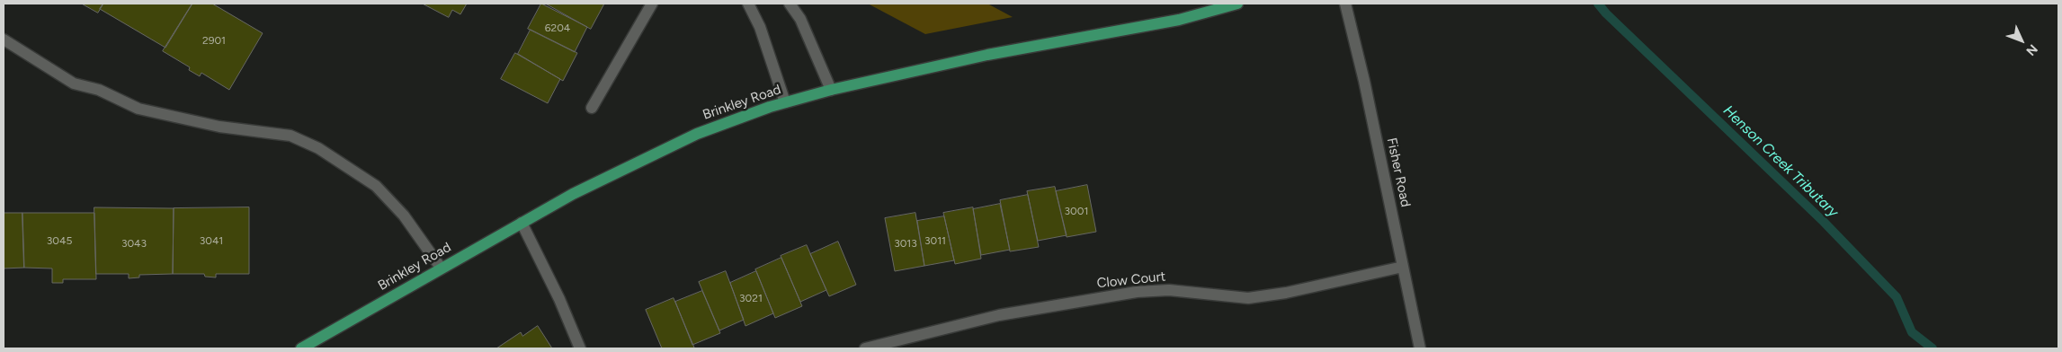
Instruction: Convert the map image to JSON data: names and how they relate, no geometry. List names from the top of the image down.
{
  "streets": {
    "main road": ["Brinkley Road"],
    "street": ["Fisher Road", "Clow Court"]
  },
  "crossings": [
    ["Fisher Road", "Clow Court"]
  ],
  "water": ["Henson Creek Tributary"],
  "house_numbers": [
    "6204",
    "2901",
    "3001",
    "3045",
    "3041",
    "3011",
    "3043",
    "3013",
    "3021"
  ],
  "north": "bottom right"
}
